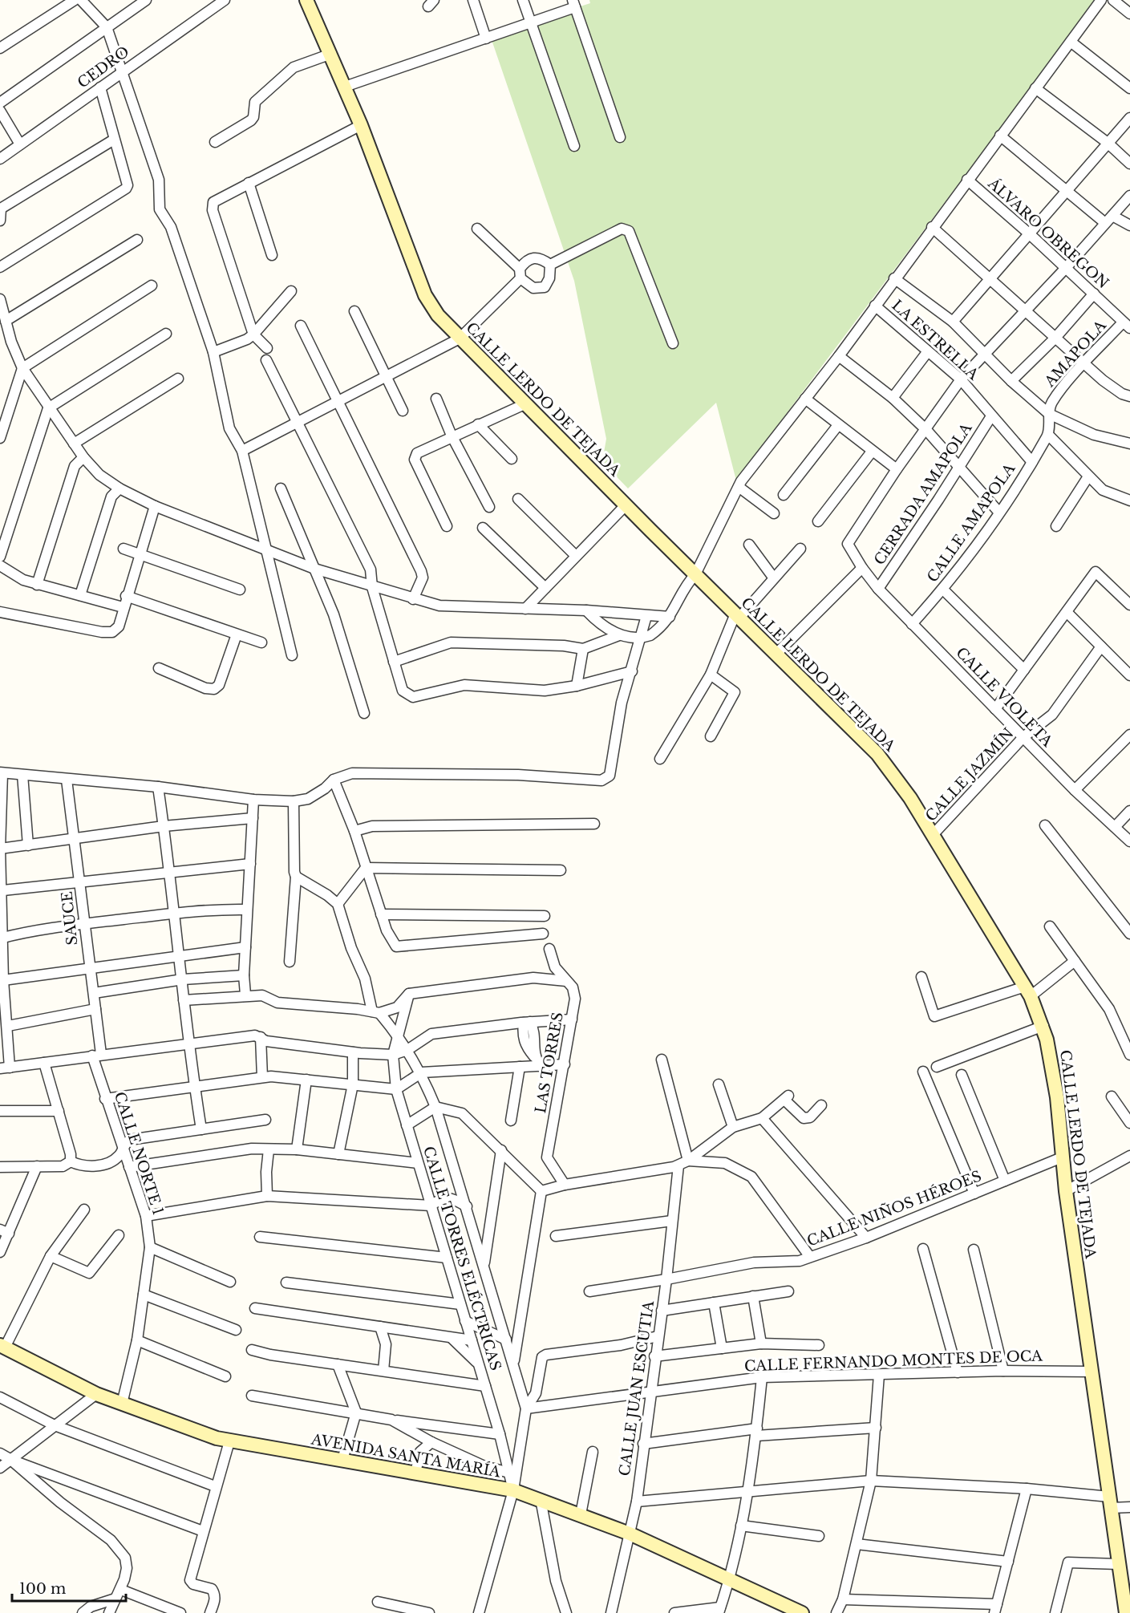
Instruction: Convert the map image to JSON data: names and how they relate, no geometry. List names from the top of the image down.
{
  "streets": {
    "main road": ["CALLE LERDO DE TEJADA", "AVENIDA SANTA MARÍA"],
    "street": [
      "CEDRO",
      "ÁLVARO OBREGON",
      "LA ESTRELLA",
      "AMAPOLA",
      "CERRADA AMAPOLA",
      "CALLE AMAPOLA",
      "CALLE VIOLETA",
      "CALLE JAZMÍN",
      "SAUCE",
      "LAS TORRES",
      "CALLE NORTE 1",
      "CALLE NIÑOS HÉROES",
      "CALLE TORRES ELÉCTRICAS",
      "CALLE FERNANDO MONTES DE OCA",
      "CALLE JUAN ESCUTIA"
    ]
  },
  "crossings": [
    ["ÁLVARO OBREGON", "AMAPOLA"],
    ["LA ESTRELLA", "CERRADA AMAPOLA"],
    ["LA ESTRELLA", "CALLE AMAPOLA"],
    ["AMAPOLA", "CALLE AMAPOLA"],
    ["CALLE LERDO DE TEJADA", "CALLE JAZMÍN"],
    ["CALLE LERDO DE TEJADA", "CALLE NIÑOS HÉROES"],
    ["CALLE LERDO DE TEJADA", "CALLE FERNANDO MONTES DE OCA"],
    ["CERRADA AMAPOLA", "CALLE VIOLETA"],
    ["CALLE AMAPOLA", "CALLE VIOLETA"],
    ["CALLE VIOLETA", "CALLE JAZMÍN"],
    ["SAUCE", "CALLE NORTE 1"],
    ["CALLE NORTE 1", "AVENIDA SANTA MARÍA"],
    ["CALLE NIÑOS HÉROES", "CALLE JUAN ESCUTIA"],
    ["CALLE TORRES ELÉCTRICAS", "CALLE FERNANDO MONTES DE OCA"],
    ["CALLE TORRES ELÉCTRICAS", "AVENIDA SANTA MARÍA"],
    ["CALLE FERNANDO MONTES DE OCA", "CALLE JUAN ESCUTIA"],
    ["CALLE JUAN ESCUTIA", "AVENIDA SANTA MARÍA"]
  ],
  "scale_bar": "100 m"
}
